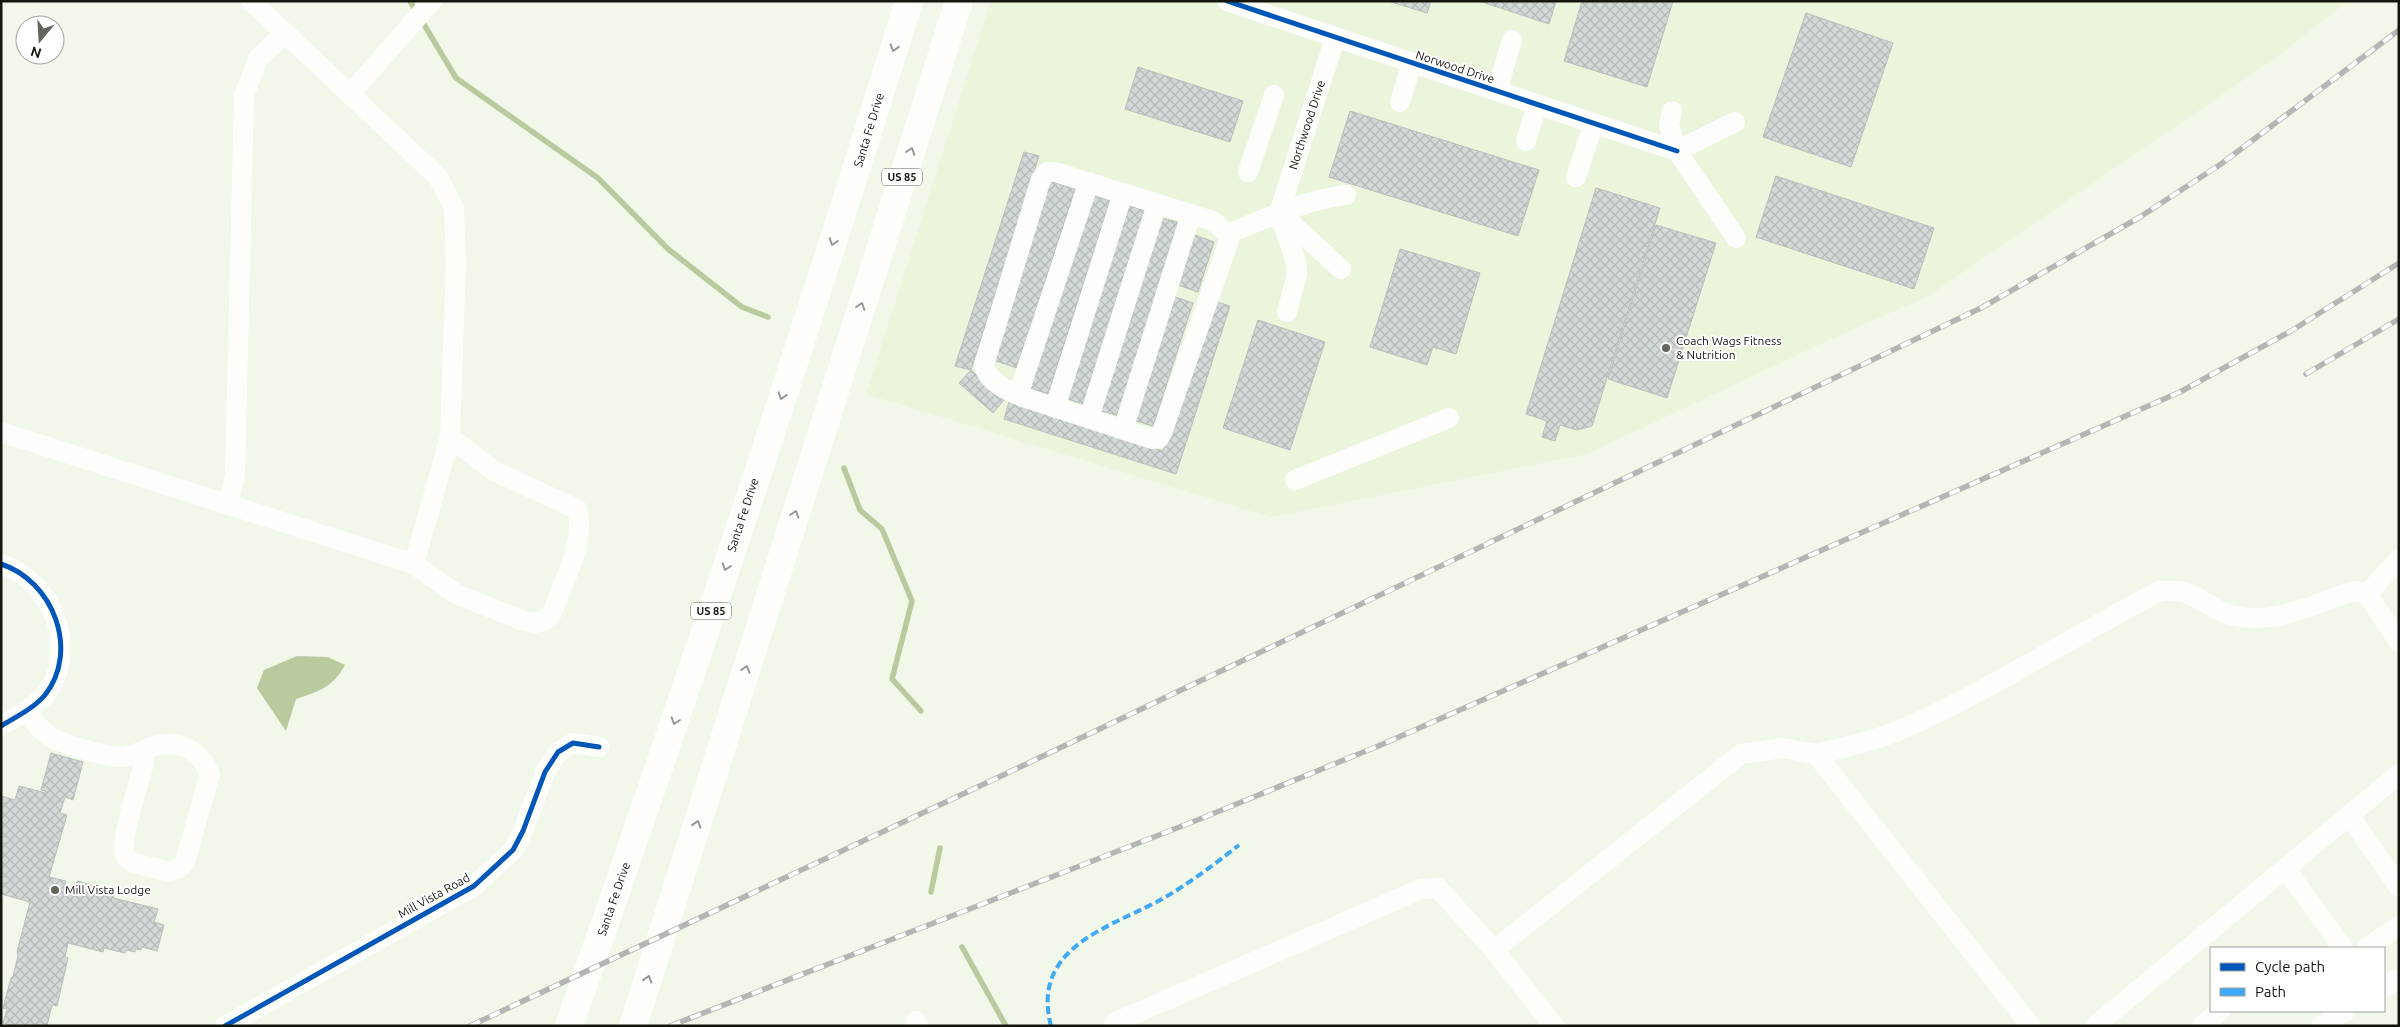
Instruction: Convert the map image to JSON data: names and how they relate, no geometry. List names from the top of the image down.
{
  "streets": {
    "highway": ["Santa Fe Drive", "US 85"],
    "street": ["Norwood Drive", "Northwood Drive", "Mill Vista Road"]
  },
  "crossings": [
    ["Norwood Drive", "Northwood Drive"]
  ],
  "places": ["Coach Wags Fitness & Nutrition", "Mill Vista Lodge"],
  "legend": ["Cycle path", "Path"],
  "north": "bottom"
}
